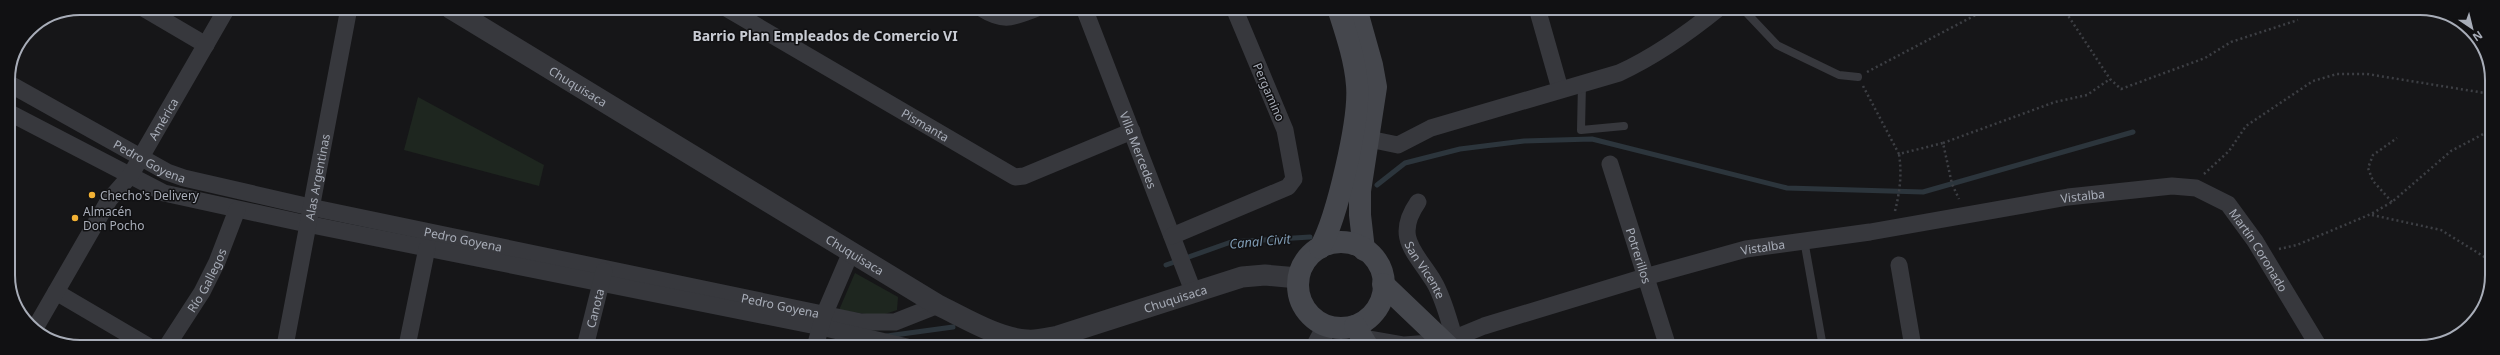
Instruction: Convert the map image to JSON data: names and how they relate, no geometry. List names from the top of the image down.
{
  "streets": {
    "street": [
      "Chuquisaca",
      "Pergamino",
      "América",
      "Pismanta",
      "Villa Mercedes",
      "Pedro Goyena",
      "Alas Argentinas",
      "Vistalba",
      "Martín Coronado",
      "Potrerillos",
      "San Vicente",
      "Río Gallegos",
      "Canota"
    ]
  },
  "crossings": [
    ["Chuquisaca", "Villa Mercedes"],
    ["Chuquisaca", "Pedro Goyena"],
    ["Chuquisaca", "Vistalba"],
    ["Pergamino", "Villa Mercedes"],
    ["América", "Pedro Goyena"],
    ["Pismanta", "Villa Mercedes"],
    ["Pedro Goyena", "Alas Argentinas"],
    ["Pedro Goyena", "Río Gallegos"],
    ["Pedro Goyena", "Canota"],
    ["Vistalba", "Martín Coronado"],
    ["Vistalba", "Potrerillos"]
  ],
  "districts": ["Barrio Plan Empleados de Comercio VI"],
  "water": ["Canal Civit"],
  "places": ["Checho's Delivery", "Almacén Don Pocho"],
  "north": "bottom right"
}
